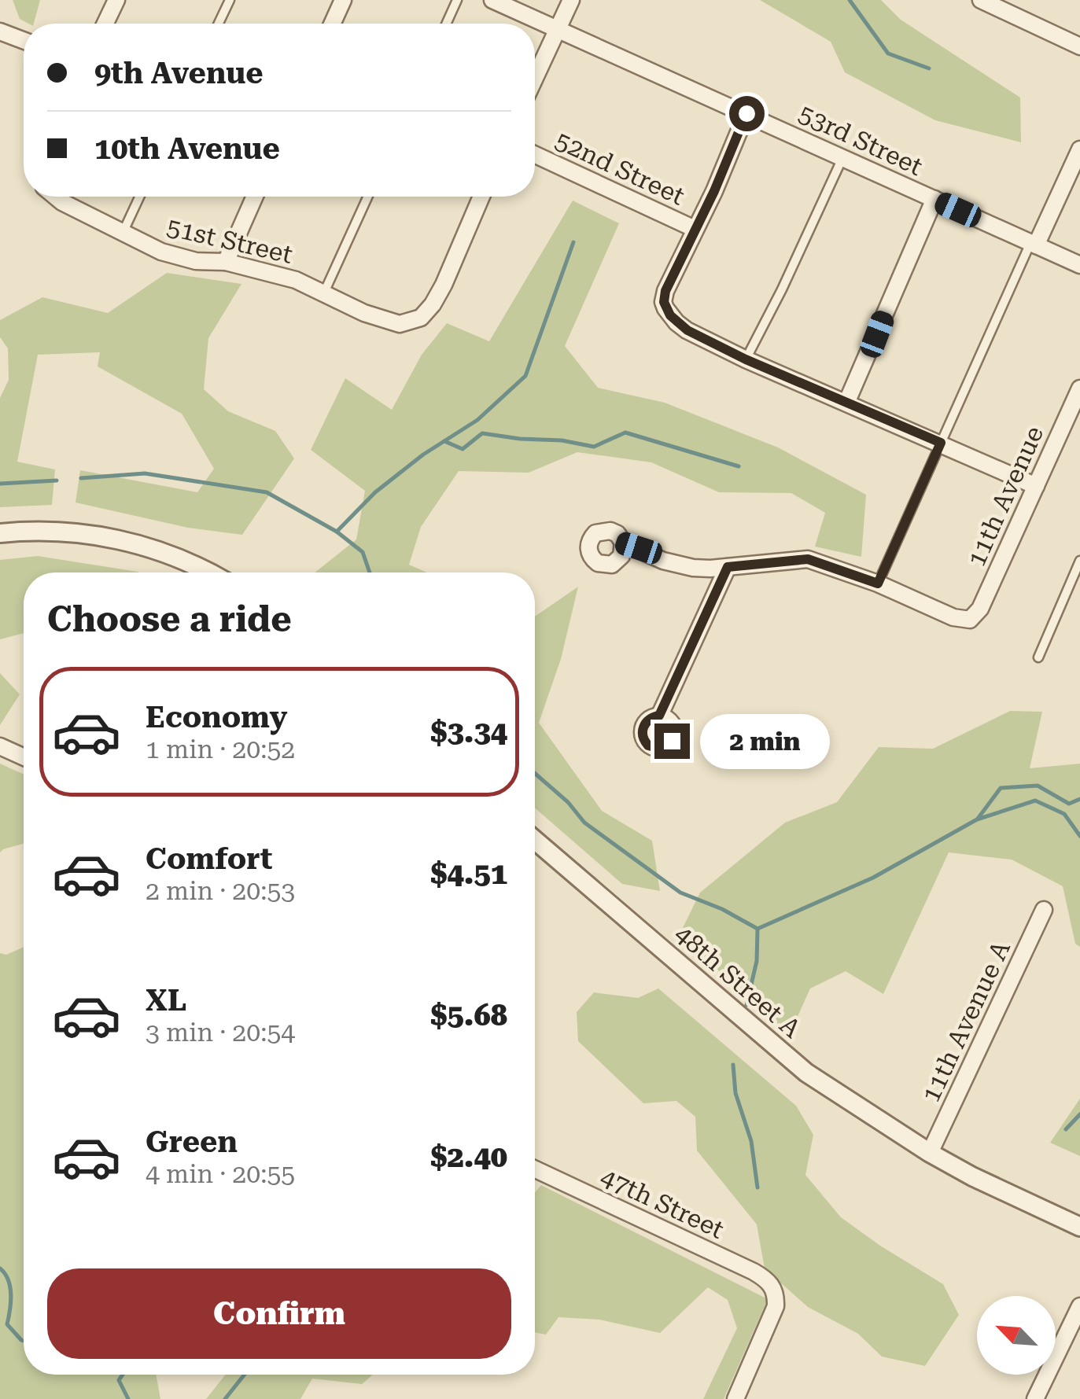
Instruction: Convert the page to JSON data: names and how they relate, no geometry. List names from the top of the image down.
{
  "streets": {
    "street": [
      "53rd Street",
      "52nd Street",
      "51st Street",
      "11th Avenue",
      "48th Street A",
      "11th Avenue A",
      "47th Street"
    ]
  },
  "crossings": [
    ["48th Street A", "11th Avenue A"]
  ],
  "north": "top left",
  "page": {
    "banner": ["9th Avenue", "10th Avenue"],
    "heading": "Choose a ride",
    "list": [
      {
        "name": "Economy",
        "note": "1 min · 20:52",
        "value": "$3.34"
      },
      {
        "name": "Comfort",
        "note": "2 min · 20:53",
        "value": "$4.51"
      },
      {
        "name": "XL",
        "note": "3 min · 20:54",
        "value": "$5.68"
      },
      {
        "name": "Green",
        "note": "4 min · 20:55",
        "value": "$2.40"
      }
    ],
    "bubble": "2 min",
    "buttons": "Confirm"
  }
}
